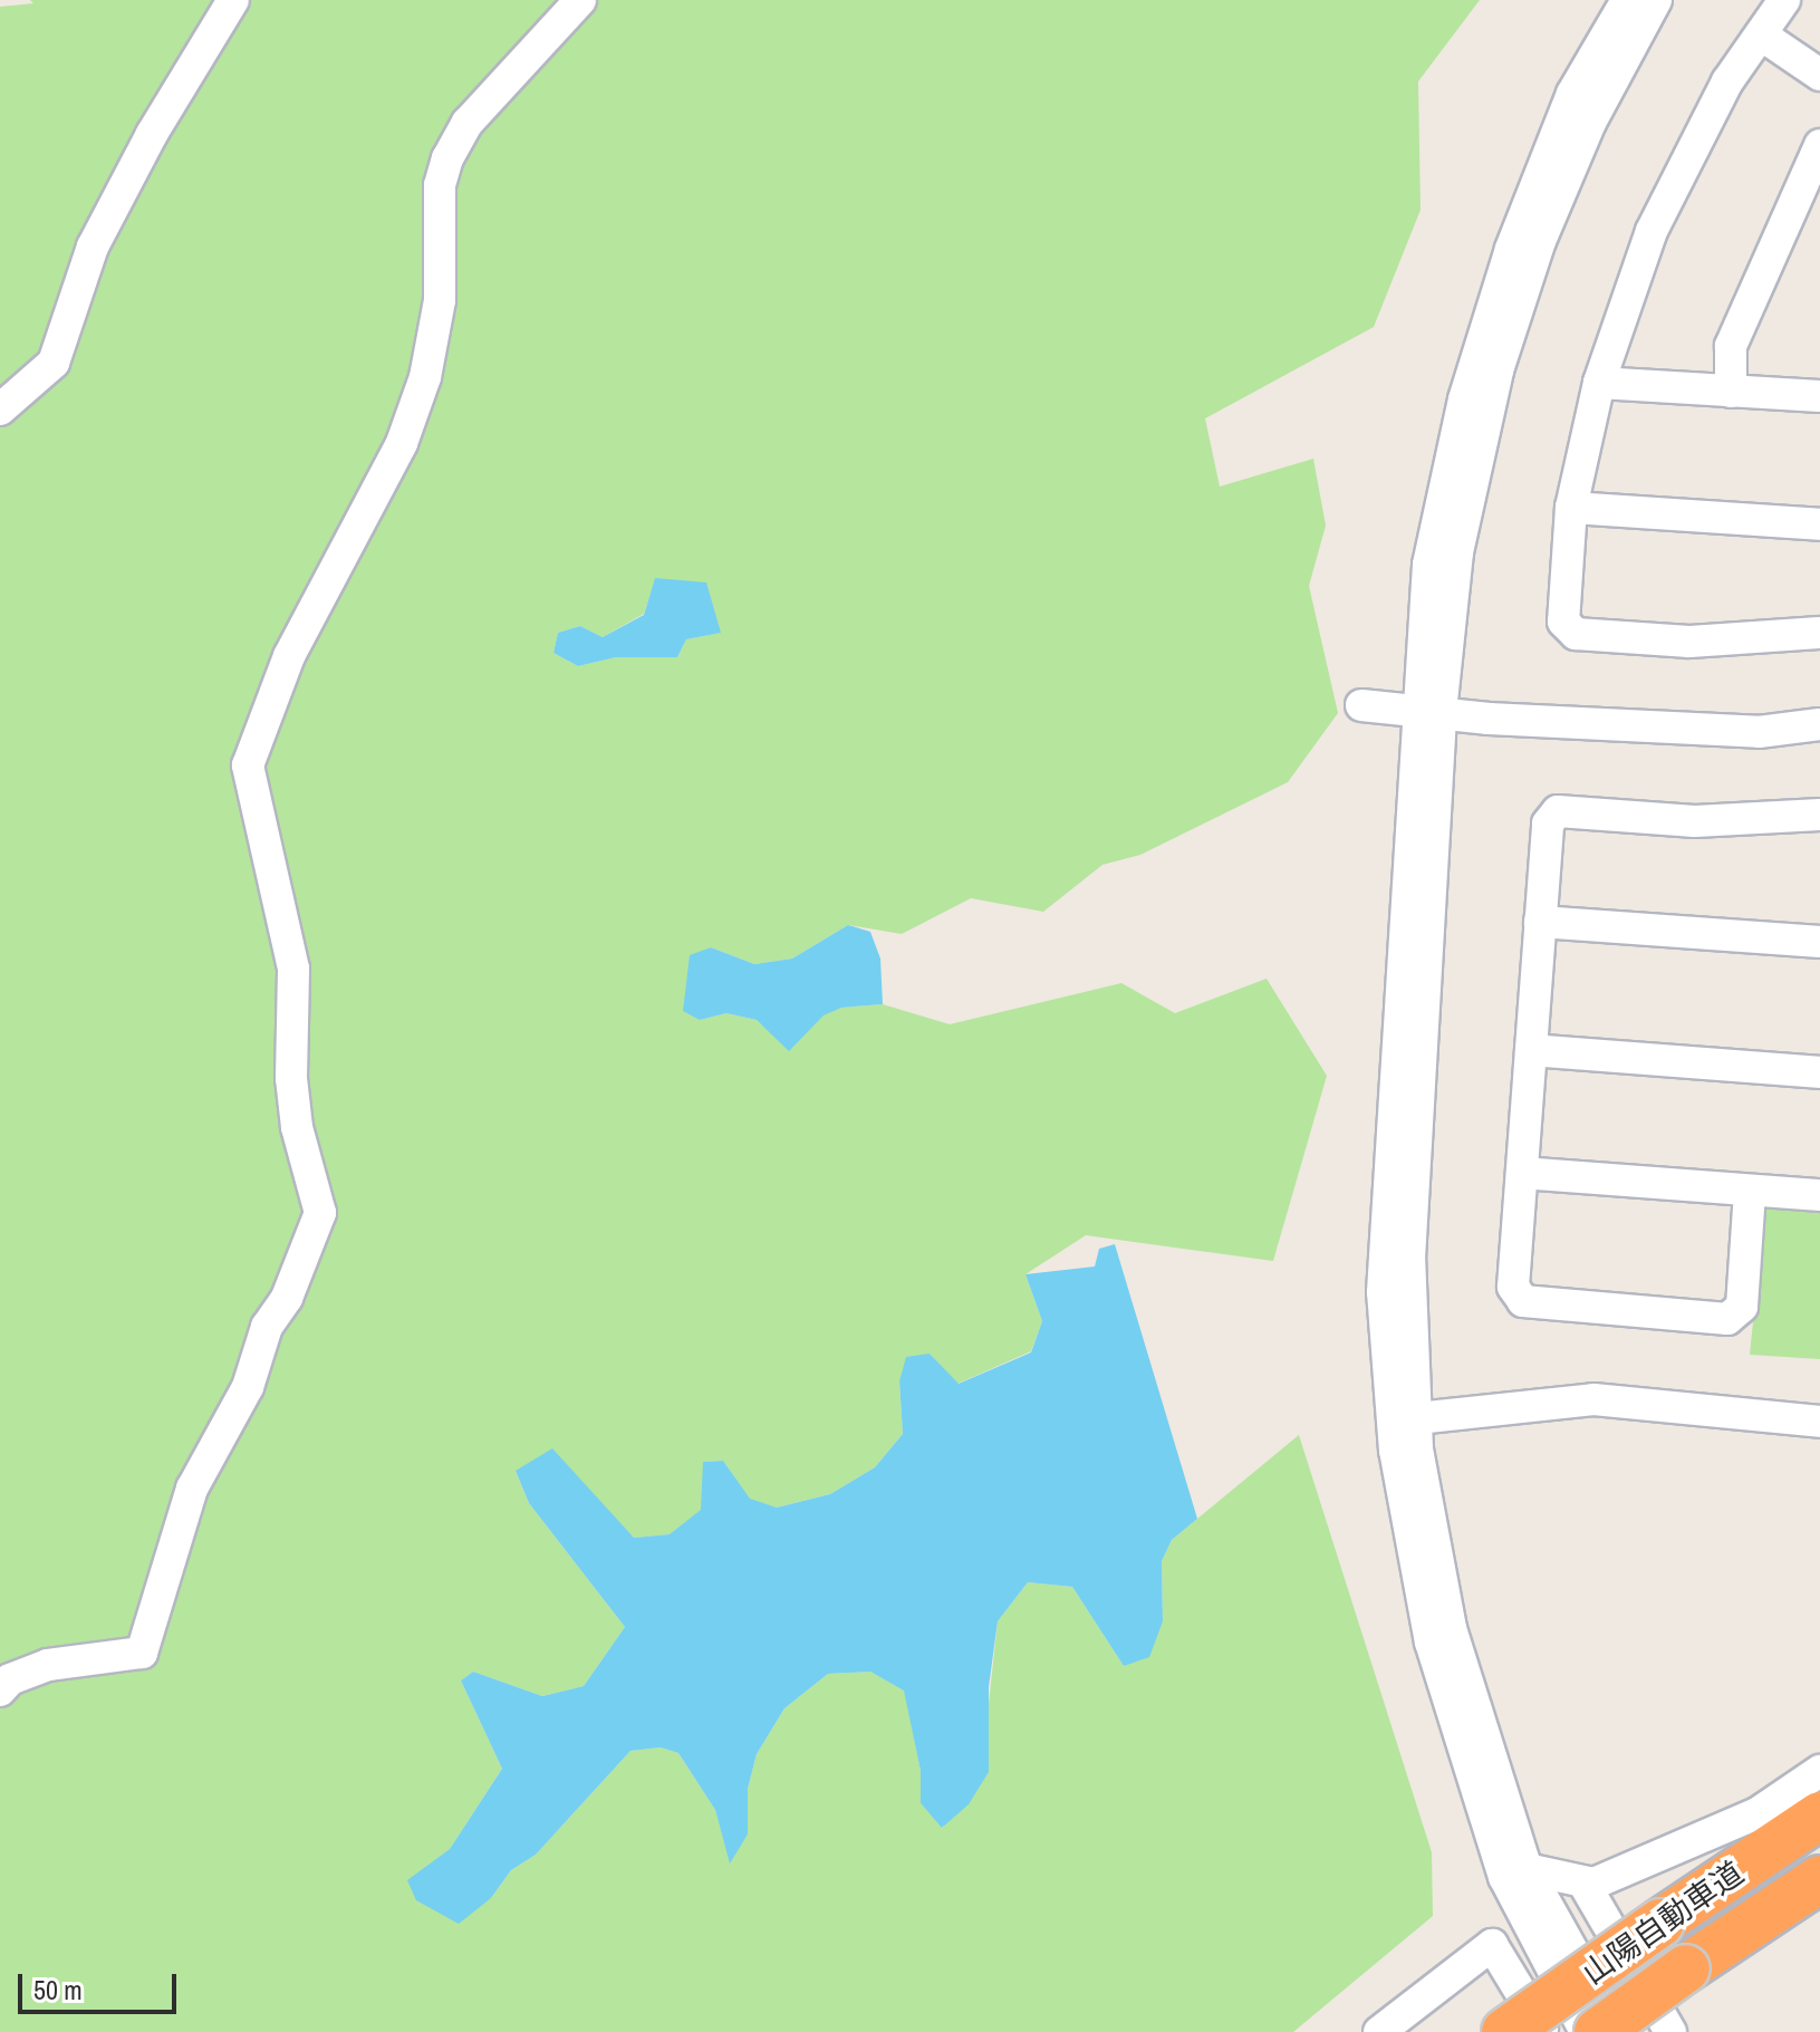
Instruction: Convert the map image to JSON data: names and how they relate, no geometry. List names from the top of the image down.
{
  "streets": {
    "highway": ["山陽自動車道"]
  },
  "scale_bar": "50 m"
}
